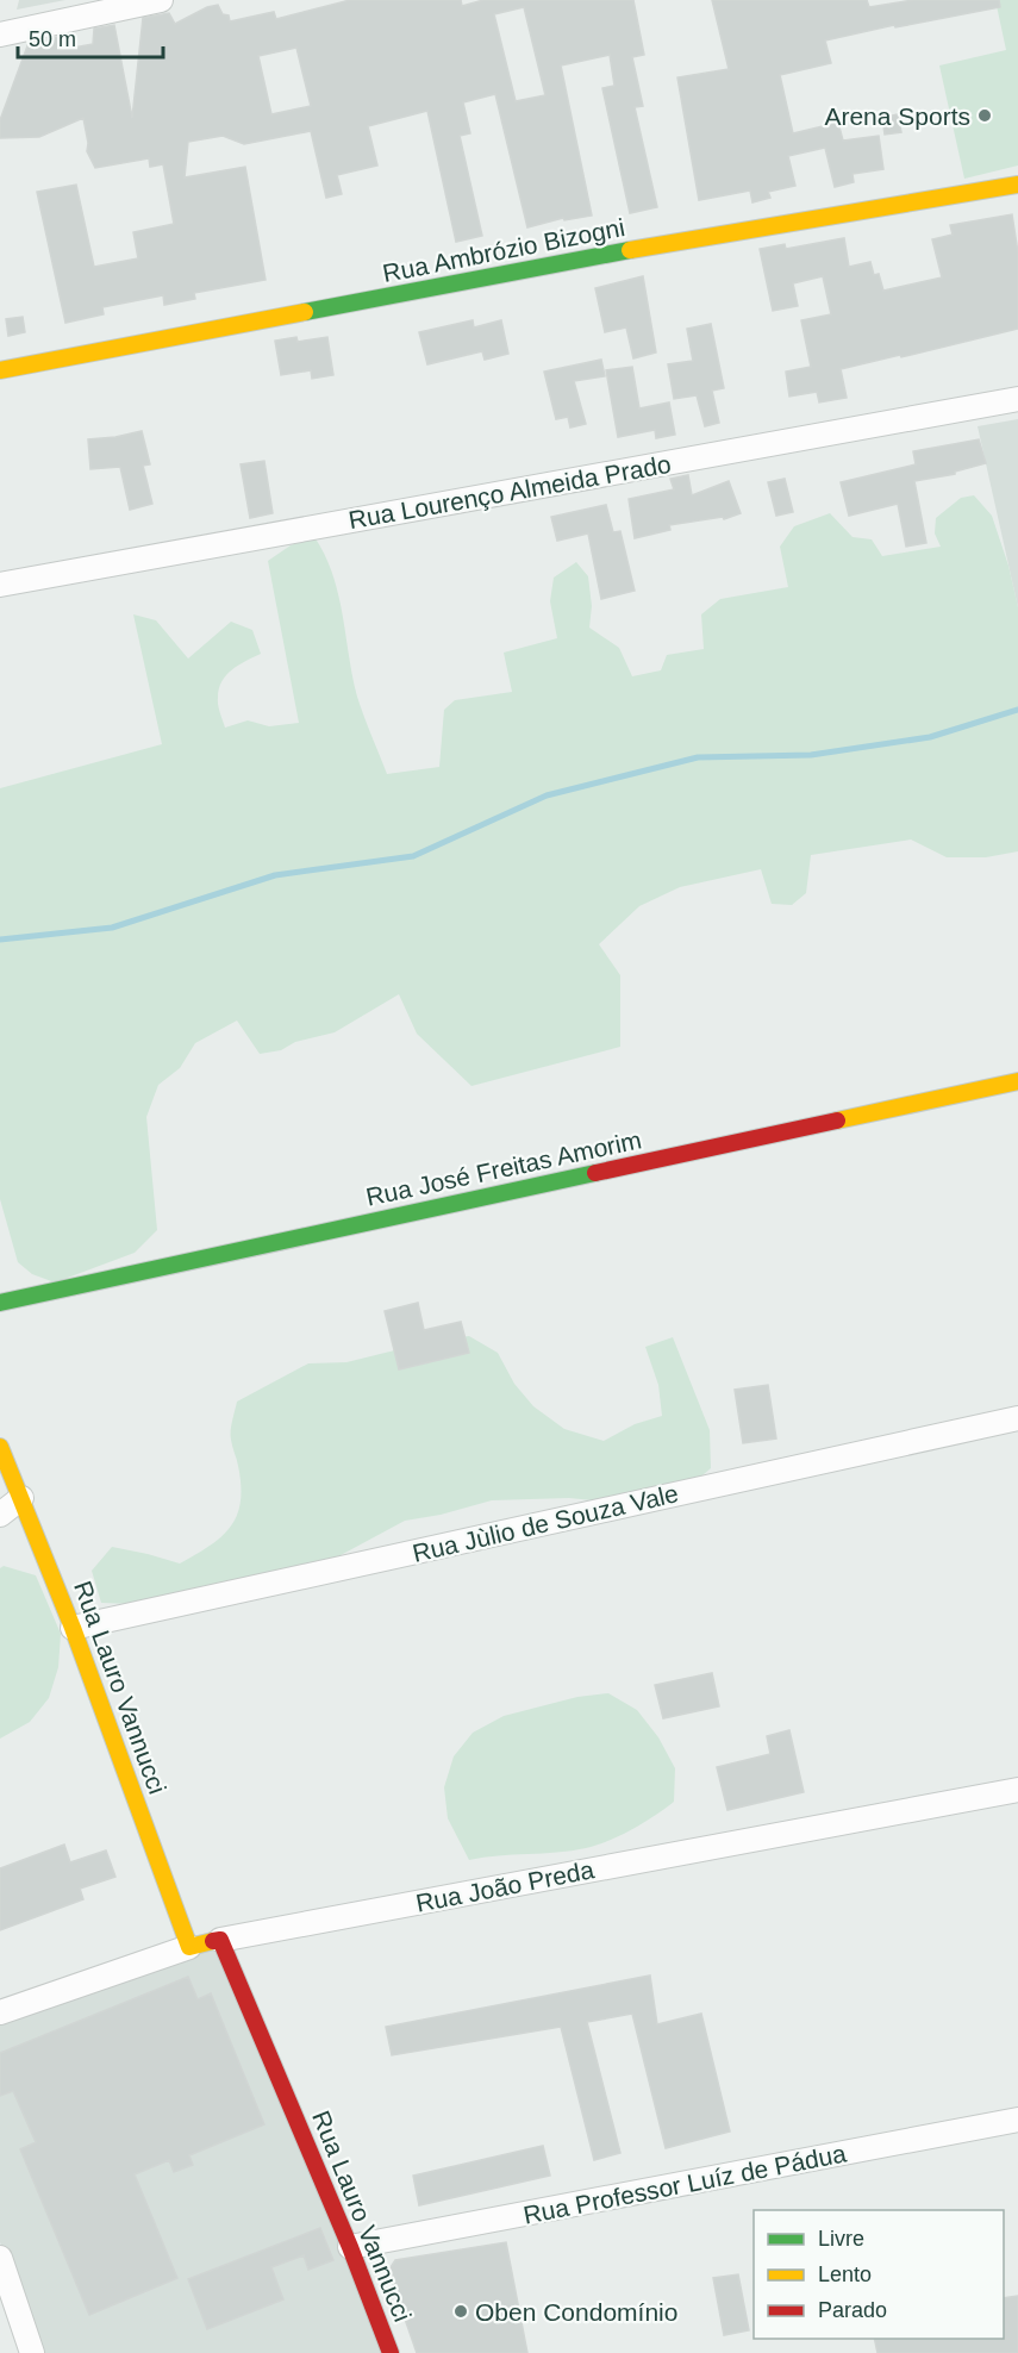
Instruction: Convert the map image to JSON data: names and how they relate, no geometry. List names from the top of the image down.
{
  "streets": {
    "street": [
      "Rua Ambrózio Bizogni",
      "Rua Lourenço Almeida Prado",
      "Rua José Freitas Amorim",
      "Rua Jùlio de Souza Vale",
      "Rua Lauro Vannucci",
      "Rua João Preda",
      "Rua Professor Luíz de Pádua"
    ]
  },
  "crossings": [
    ["Rua Jùlio de Souza Vale", "Rua Lauro Vannucci"],
    ["Rua Lauro Vannucci", "Rua João Preda"],
    ["Rua Lauro Vannucci", "Rua Professor Luíz de Pádua"]
  ],
  "places": ["Arena Sports", "Oben Condomínio"],
  "legend": ["Livre", "Lento", "Parado"],
  "scale_bar": "50 m"
}
